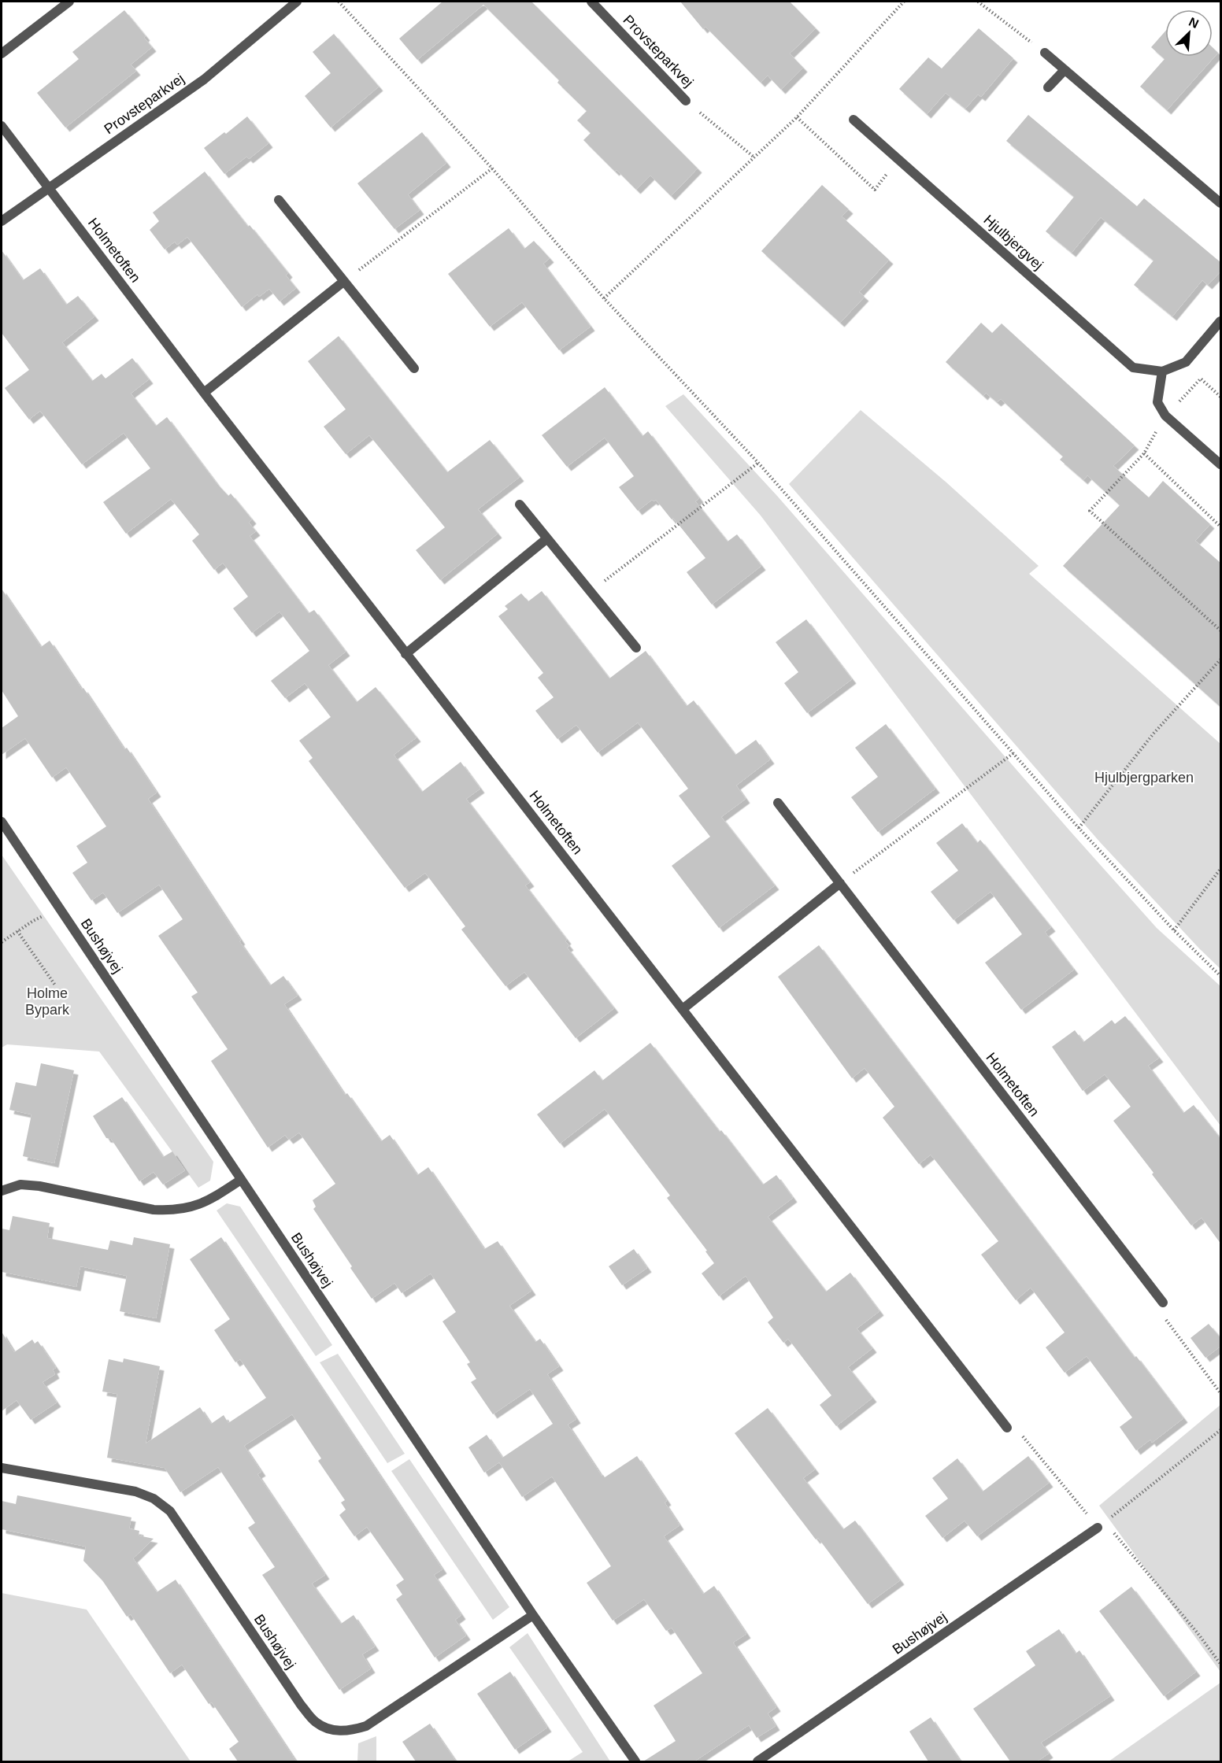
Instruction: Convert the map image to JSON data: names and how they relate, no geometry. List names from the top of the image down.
{
  "streets": {
    "street": [
      "Provsteparkvej",
      "Hjulbjergvej",
      "Holmetoften",
      "Bushøjvej"
    ]
  },
  "crossings": [
    ["Provsteparkvej", "Holmetoften"]
  ],
  "parks": ["Hjulbjergparken", "Holme Bypark"],
  "north": "top right"
}
